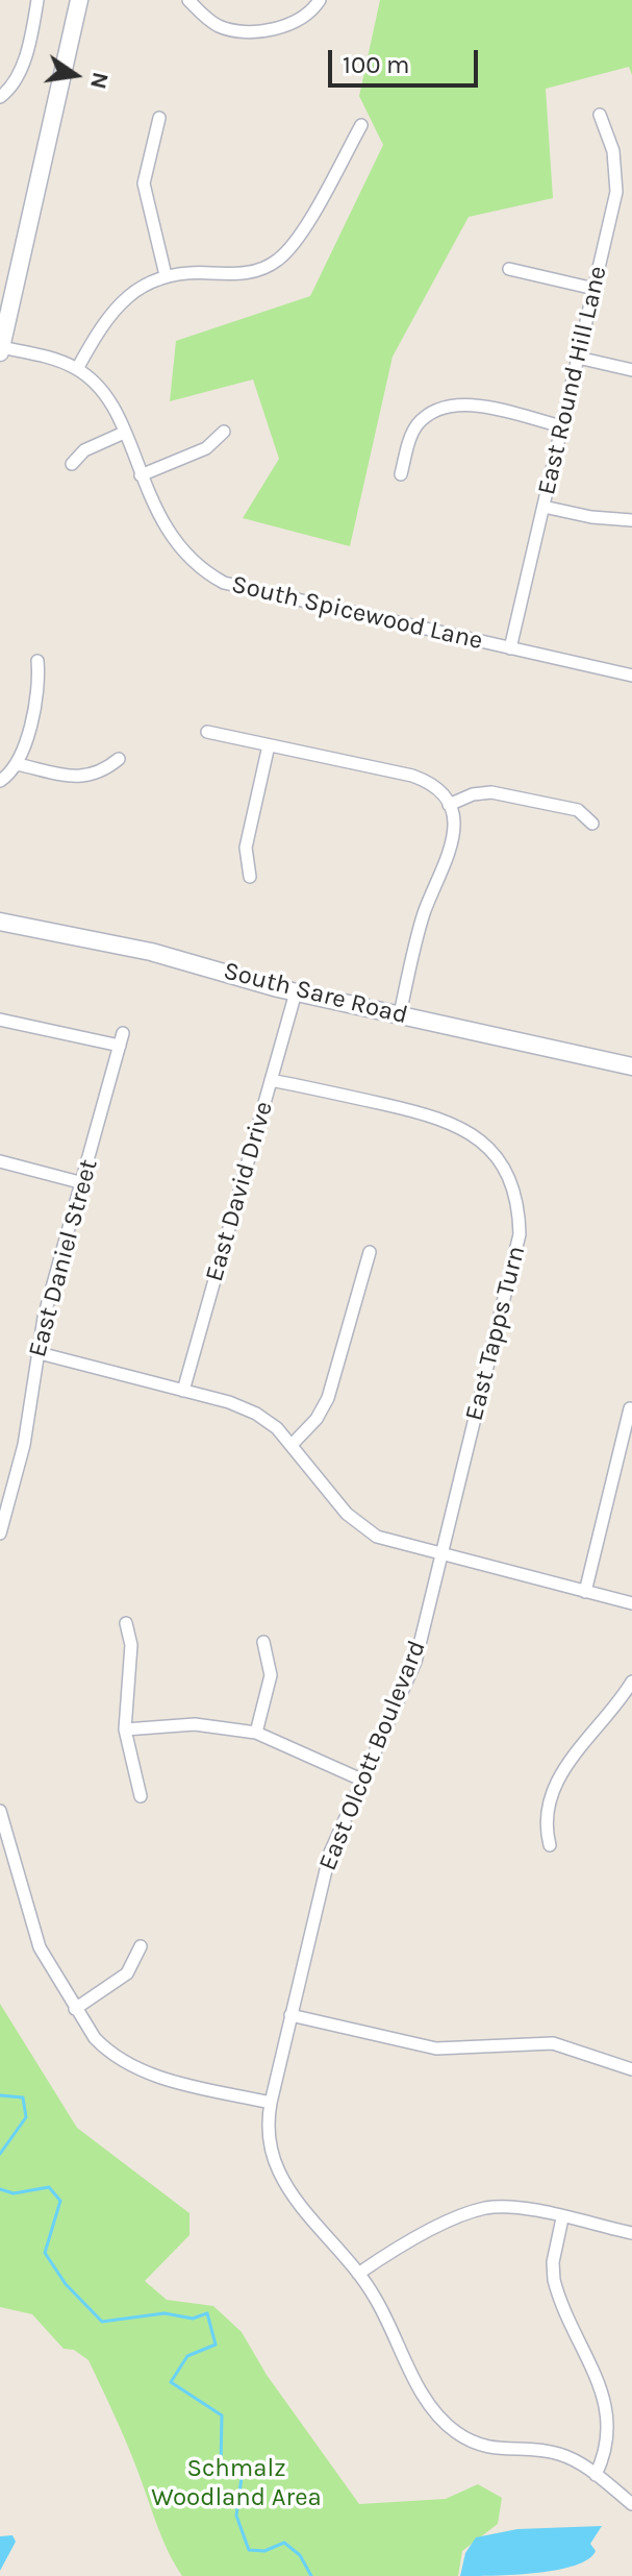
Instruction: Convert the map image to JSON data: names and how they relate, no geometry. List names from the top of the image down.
{
  "streets": {
    "main road": ["South Sare Road"],
    "street": [
      "East Round Hill Lane",
      "South Spicewood Lane",
      "East David Drive",
      "East Daniel Street",
      "East Tapps Turn",
      "East Olcott Boulevard"
    ]
  },
  "crossings": [
    ["East Round Hill Lane", "South Spicewood Lane"],
    ["South Sare Road", "East David Drive"],
    ["East David Drive", "East Tapps Turn"],
    ["East Tapps Turn", "East Olcott Boulevard"]
  ],
  "parks": ["Schmalz Woodland Area"],
  "scale_bar": "100 m",
  "north": "right"
}
